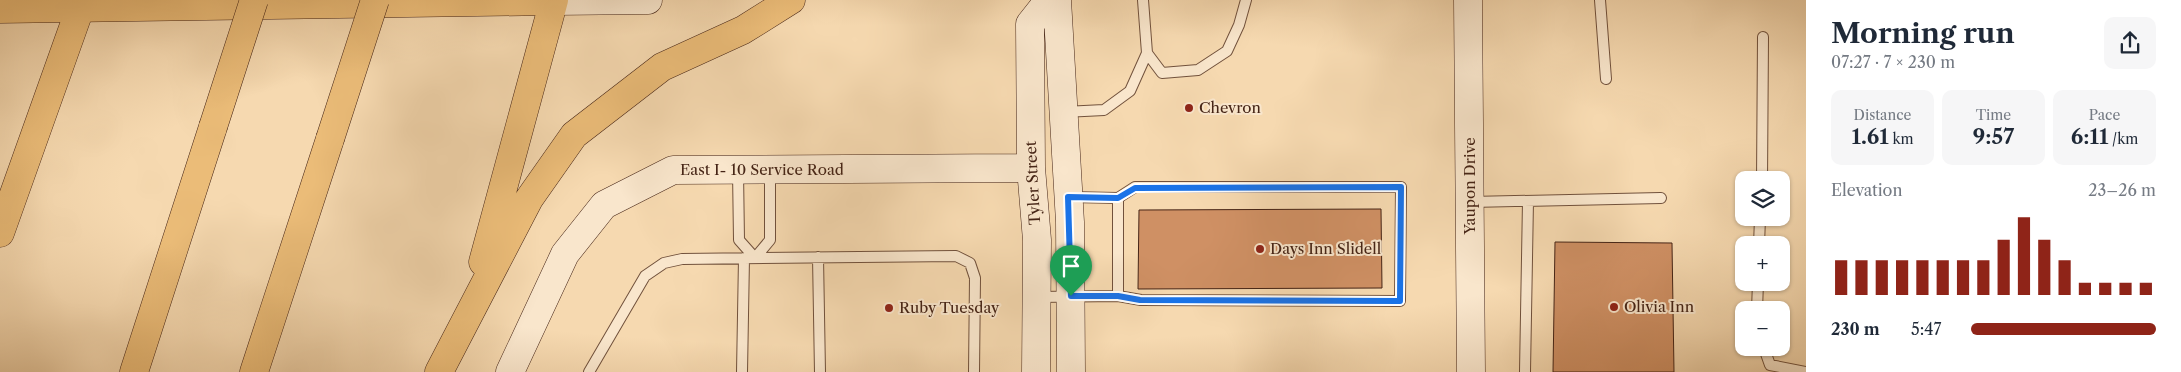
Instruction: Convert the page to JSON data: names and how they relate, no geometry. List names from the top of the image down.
{
  "streets": {
    "street": ["East I- 10 Service Road", "Tyler Street", "Yaupon Drive"]
  },
  "crossings": [
    ["East I- 10 Service Road", "Tyler Street"]
  ],
  "places": [
    "Chevron",
    "Days Inn Slidell",
    "Olivia Inn",
    "Ruby Tuesday"
  ],
  "page": {
    "heading": ["Morning run", "07:27 · 7 × 230 m"],
    "stats": [
      ["Distance", "1.61 km"],
      ["Time", "9:57"],
      ["Pace", "6:11 /km"]
    ],
    "chart": ["Elevation", "23–26 m"],
    "map_buttons": ["+", "−"],
    "list": [
      {
        "name": "230 m",
        "note": "5:47"
      }
    ]
  }
}
